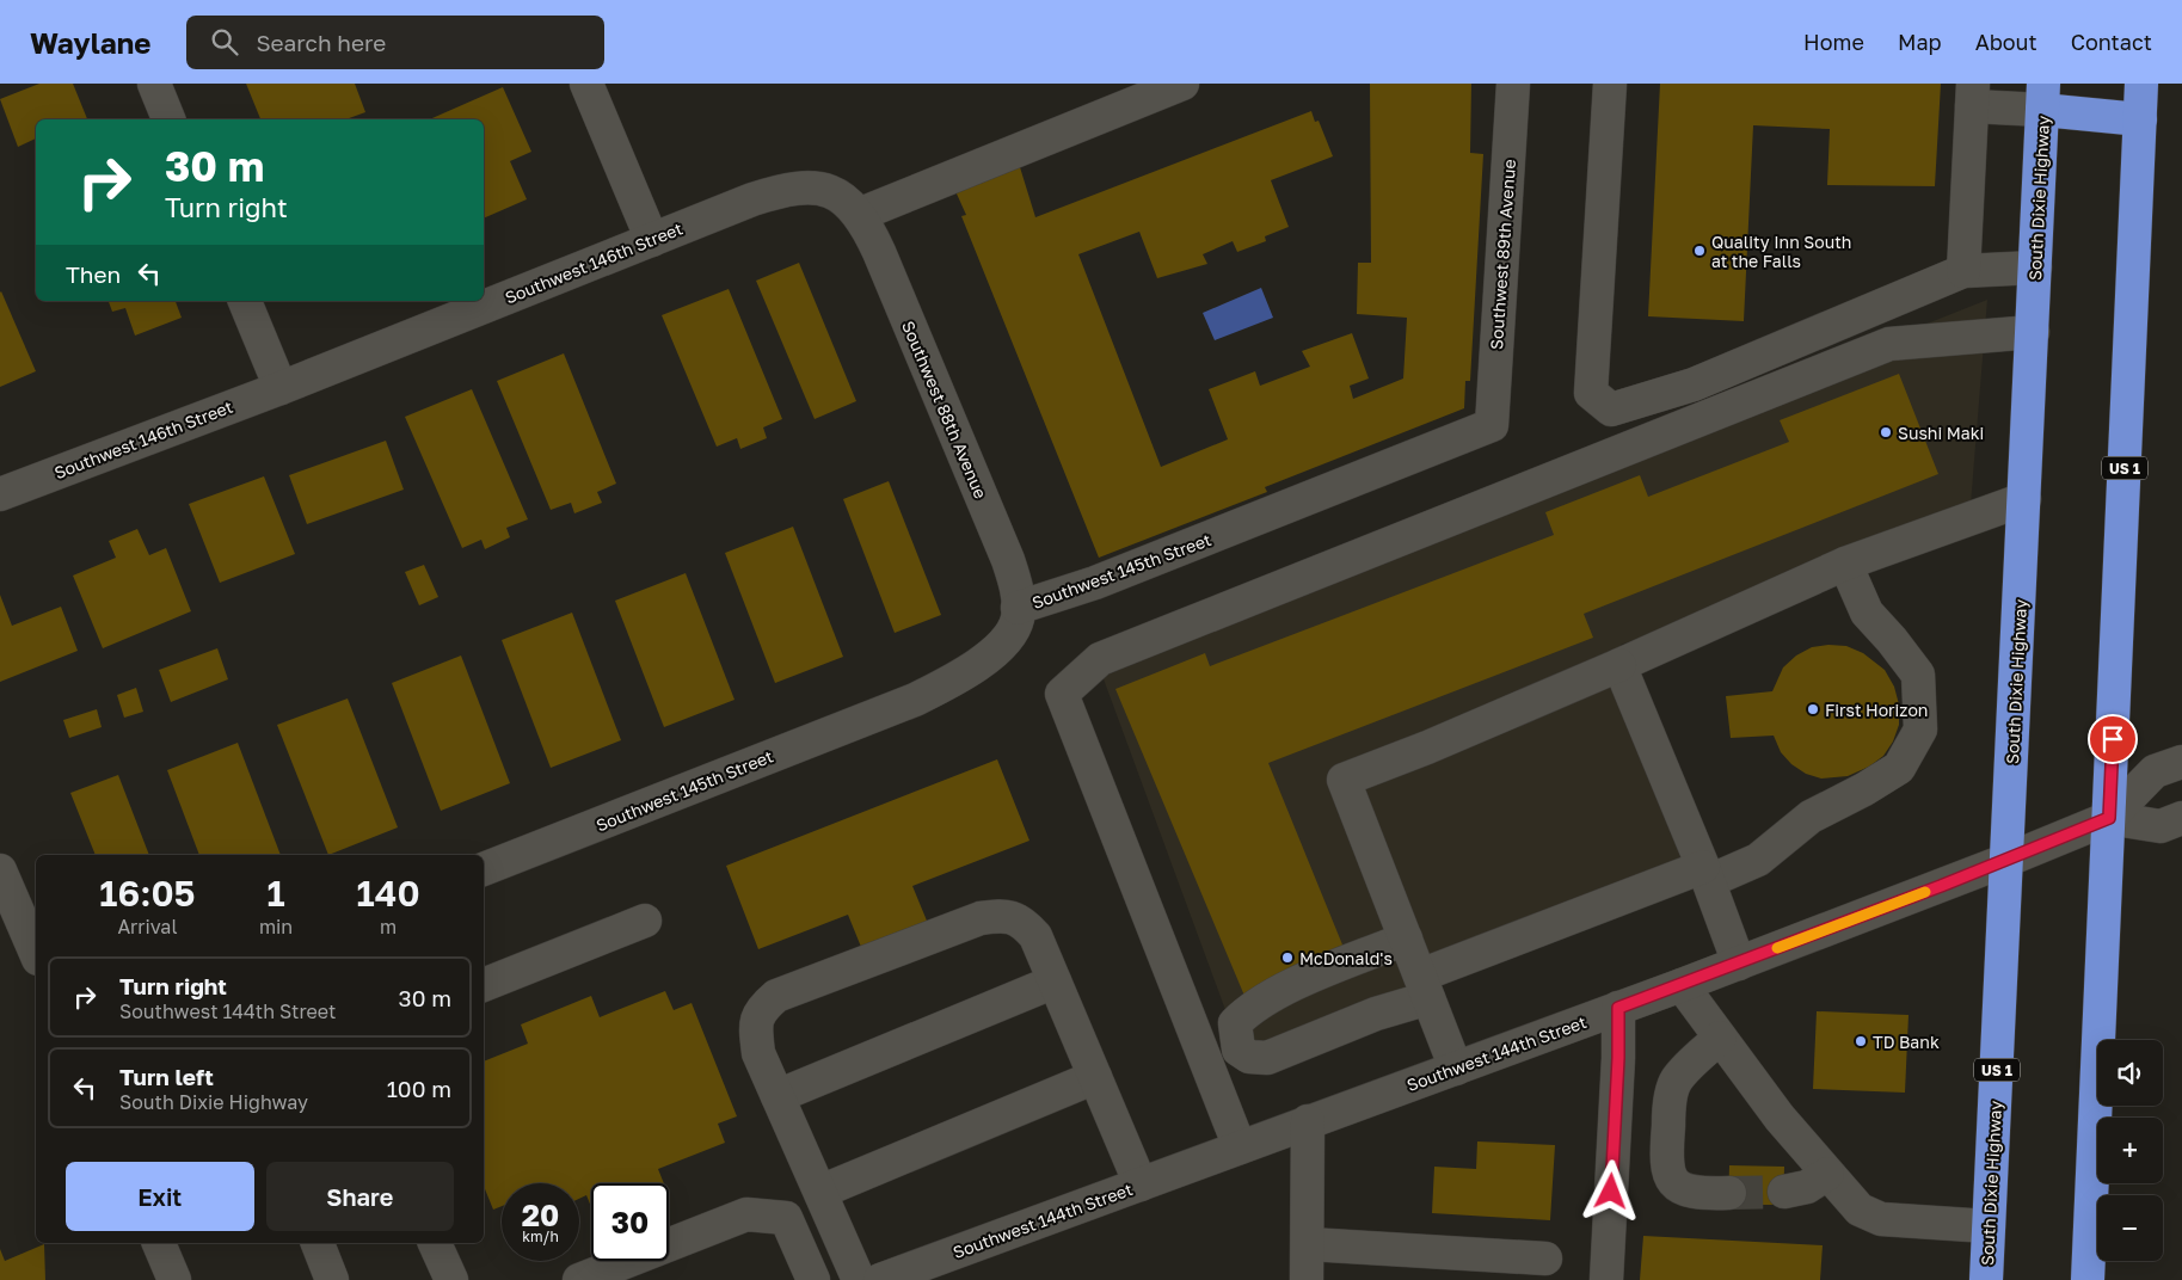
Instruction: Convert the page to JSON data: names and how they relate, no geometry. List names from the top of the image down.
{
  "streets": {
    "highway": ["South Dixie Highway", "US 1"],
    "street": [
      "Southwest 89th Avenue",
      "Southwest 146th Street",
      "Southwest 88th Avenue",
      "Southwest 145th Street",
      "Southwest 144th Street"
    ]
  },
  "crossings": [
    ["South Dixie Highway", "Southwest 144th Street"],
    ["Southwest 89th Avenue", "Southwest 145th Street"],
    ["Southwest 146th Street", "Southwest 88th Avenue"],
    ["Southwest 88th Avenue", "Southwest 145th Street"],
    ["US 1", "Southwest 144th Street"]
  ],
  "places": [
    "Quality Inn South at the Falls",
    "Sushi Maki",
    "First Horizon",
    "McDonald's",
    "TD Bank"
  ],
  "page": {
    "header": "Waylane",
    "search": "Search here",
    "nav": [
      "Home",
      "Map",
      "About",
      "Contact"
    ],
    "turn": ["30 m", "Turn right"],
    "then": "Then",
    "eta": [
      "16:05",
      "Arrival",
      "1",
      "min",
      "140",
      "m"
    ],
    "list": [
      {
        "name": "Turn right",
        "note": "Southwest 144th Street",
        "value": "30 m"
      },
      {
        "name": "Turn left",
        "note": "South Dixie Highway",
        "value": "100 m"
      }
    ],
    "map_buttons": ["+", "−"],
    "buttons": ["Exit", "Share"],
    "speed": "20 km/h",
    "limit": "30"
  }
}
